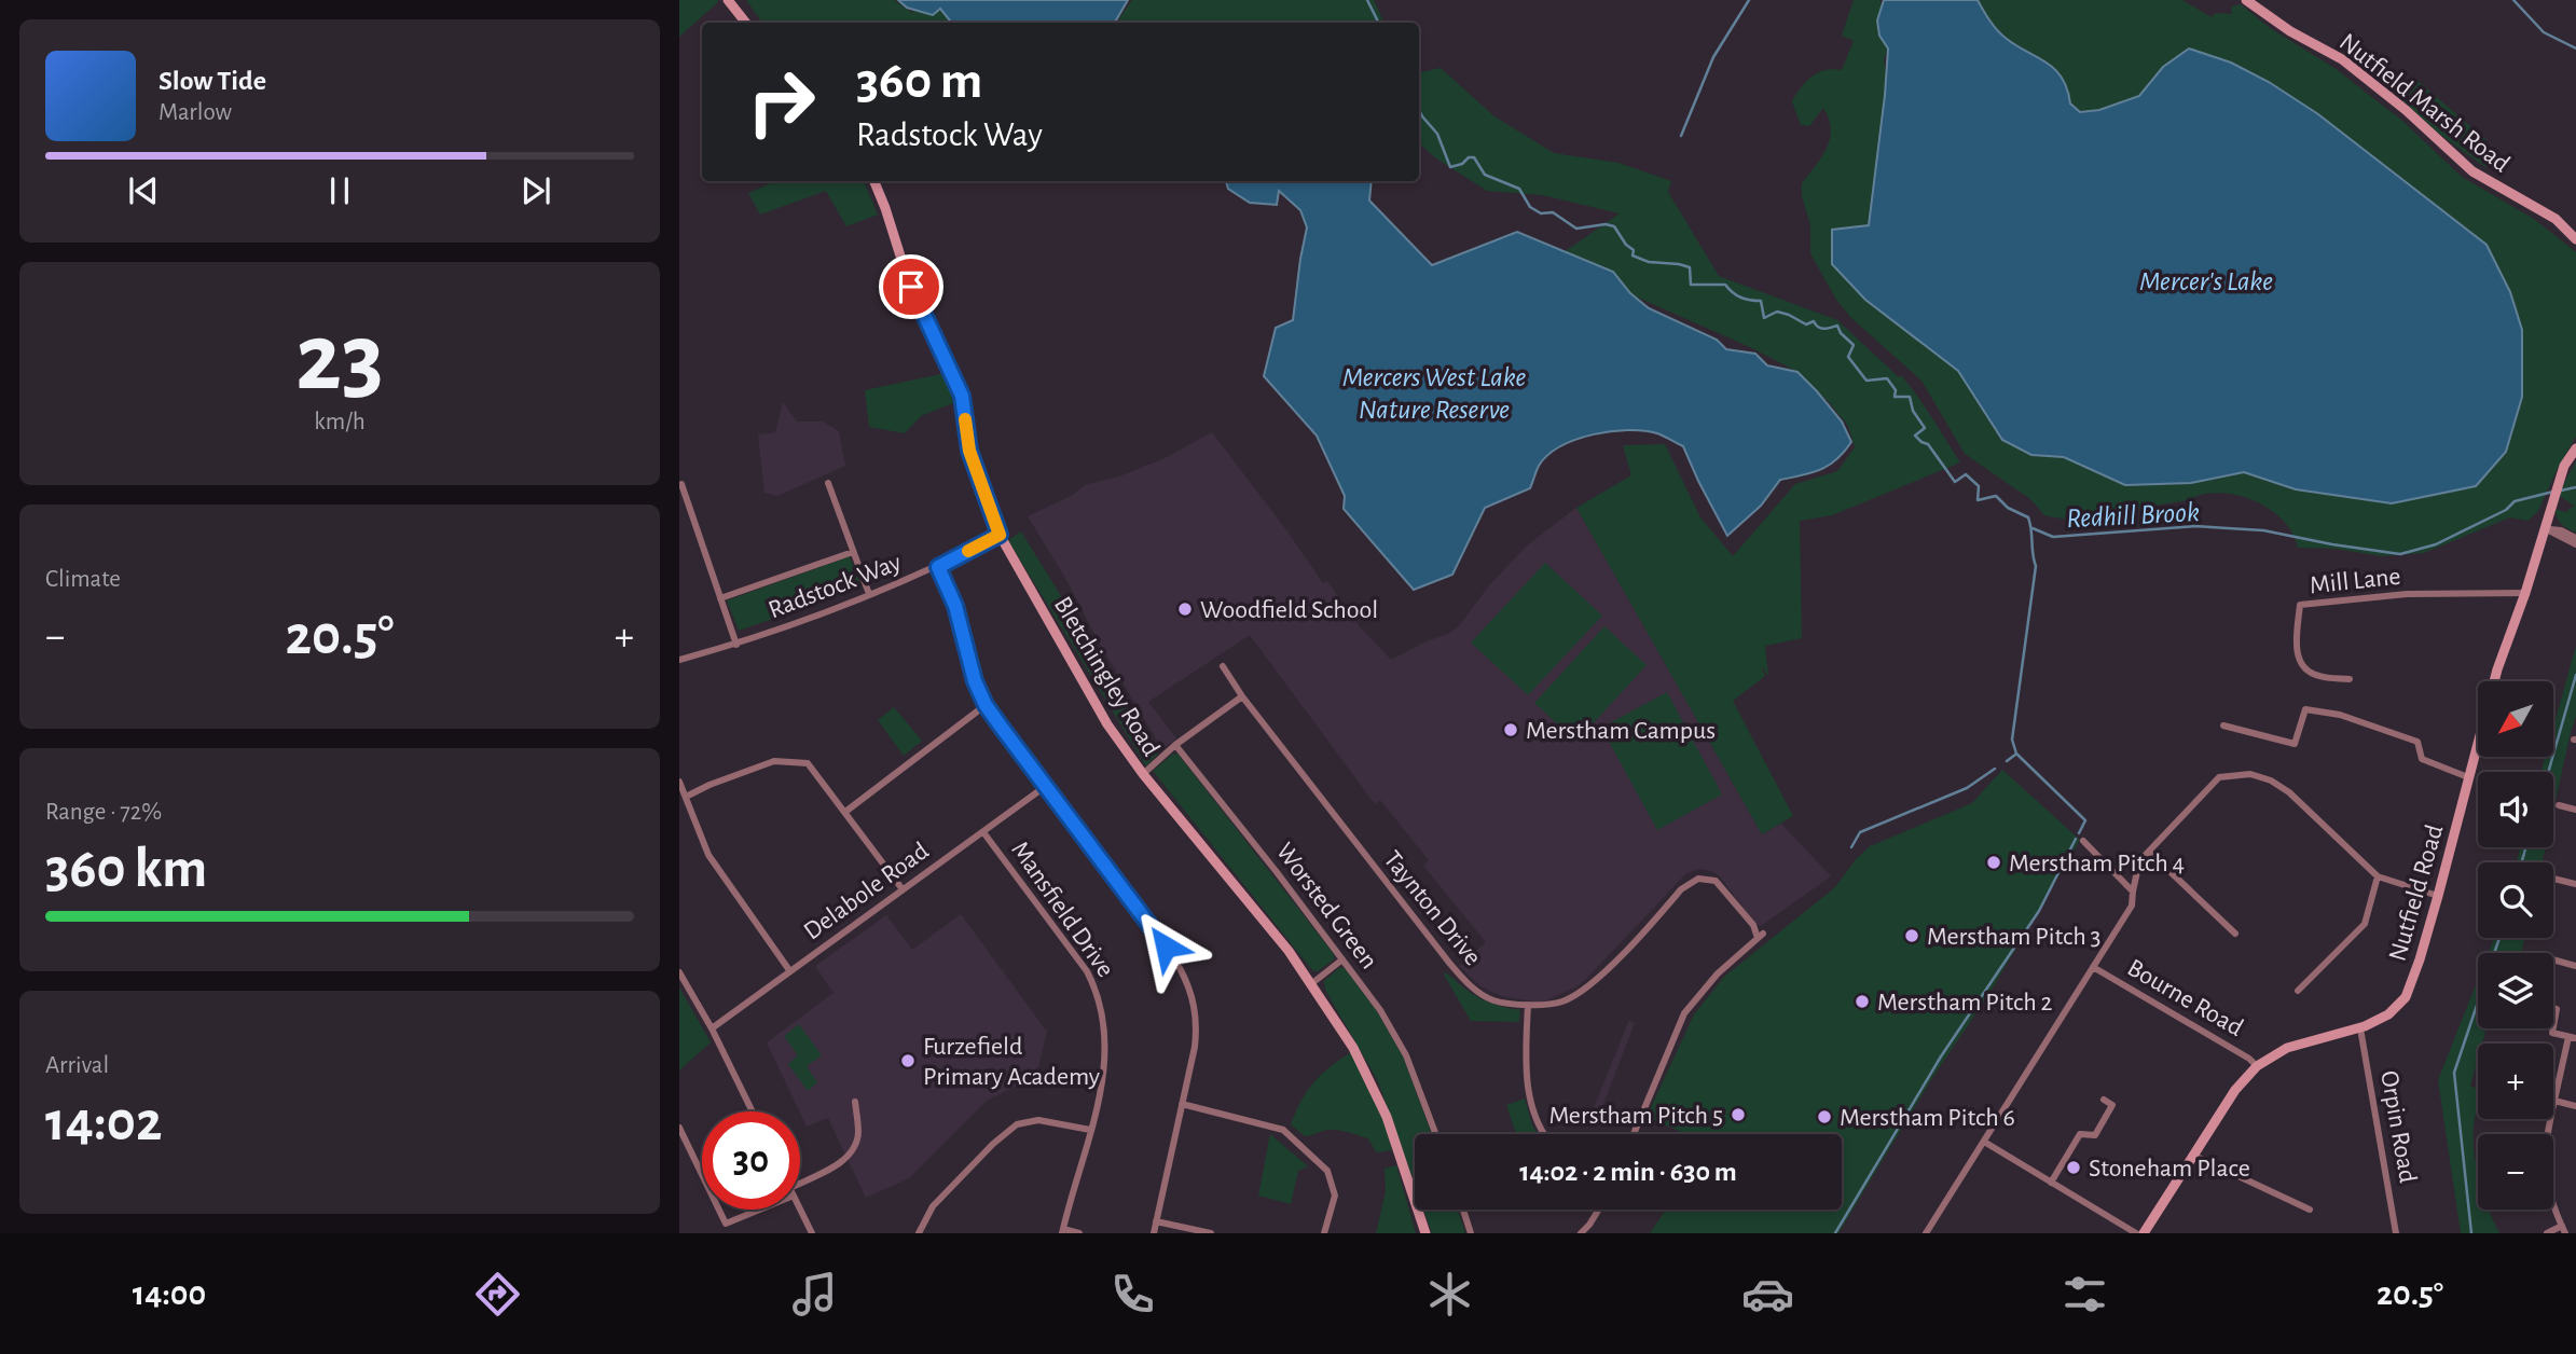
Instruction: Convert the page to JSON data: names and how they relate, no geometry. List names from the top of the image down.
{
  "streets": {
    "street": [
      "Nutfield Marsh Road",
      "Mill Lane",
      "Radstock Way",
      "Bletchingley Road",
      "Delabole Road",
      "Nutfield Road",
      "Worsted Green",
      "Taynton Drive",
      "Mansfield Drive",
      "Bourne Road",
      "Orpin Road"
    ]
  },
  "crossings": [
    ["Mill Lane", "Nutfield Road"],
    ["Radstock Way", "Bletchingley Road"],
    ["Delabole Road", "Mansfield Drive"],
    ["Nutfield Road", "Bourne Road"],
    ["Nutfield Road", "Orpin Road"]
  ],
  "water": ["Mercer's Lake", "Mercers West Lake Nature Reserve", "Redhill Brook"],
  "places": [
    "Woodfield School",
    "Merstham Campus",
    "Merstham Pitch 4",
    "Merstham Pitch 3",
    "Merstham Pitch 2",
    "Furzefield Primary Academy",
    "Merstham Pitch 5",
    "Merstham Pitch 6",
    "Stoneham Place"
  ],
  "north": "bottom left",
  "page": {
    "turn": ["360 m", "Radstock Way"],
    "song": ["Slow Tide", "Marlow"],
    "tile": [
      ["23", "km/h"],
      "Climate",
      ["Range · 72%", "360 km"],
      ["Arrival", "14:02"]
    ],
    "heat": ["−", "20.5°", "+"],
    "map_buttons": ["+", "−"],
    "limit": "30",
    "trip": "14:02 · 2 min · 630 m",
    "tabs": ["14:00", "20.5°"]
  }
}
